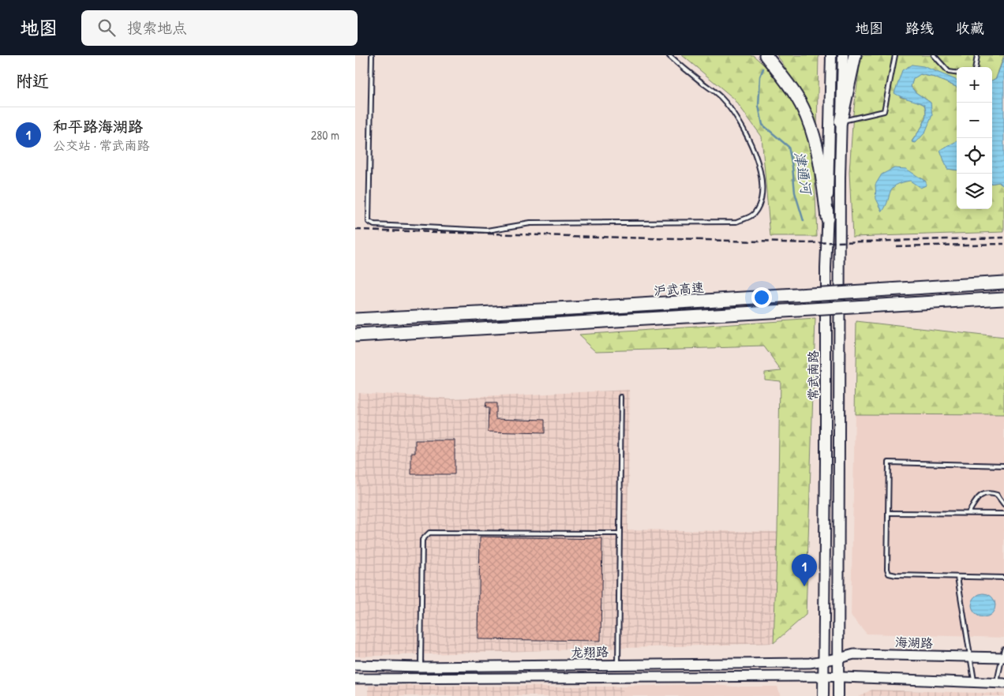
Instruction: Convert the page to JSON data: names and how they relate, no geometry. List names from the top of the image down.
{
  "streets": {
    "highway": ["沪武高速"],
    "main road": ["常武南路"],
    "street": ["海湖路", "龙翔路"]
  },
  "crossings": [
    ["常武南路", "海湖路"],
    ["常武南路", "龙翔路"],
    ["海湖路", "龙翔路"]
  ],
  "water": ["津通河"],
  "page": {
    "header": "地图",
    "search": "搜索地点",
    "nav": ["地图", "路线", "收藏"],
    "heading": "附近",
    "map_buttons": ["+", "−"],
    "list": [
      {
        "mark": "1",
        "name": "和平路海湖路",
        "note": "公交站 · 常武南路",
        "value": "280 m"
      }
    ],
    "pins": "1"
  }
}
